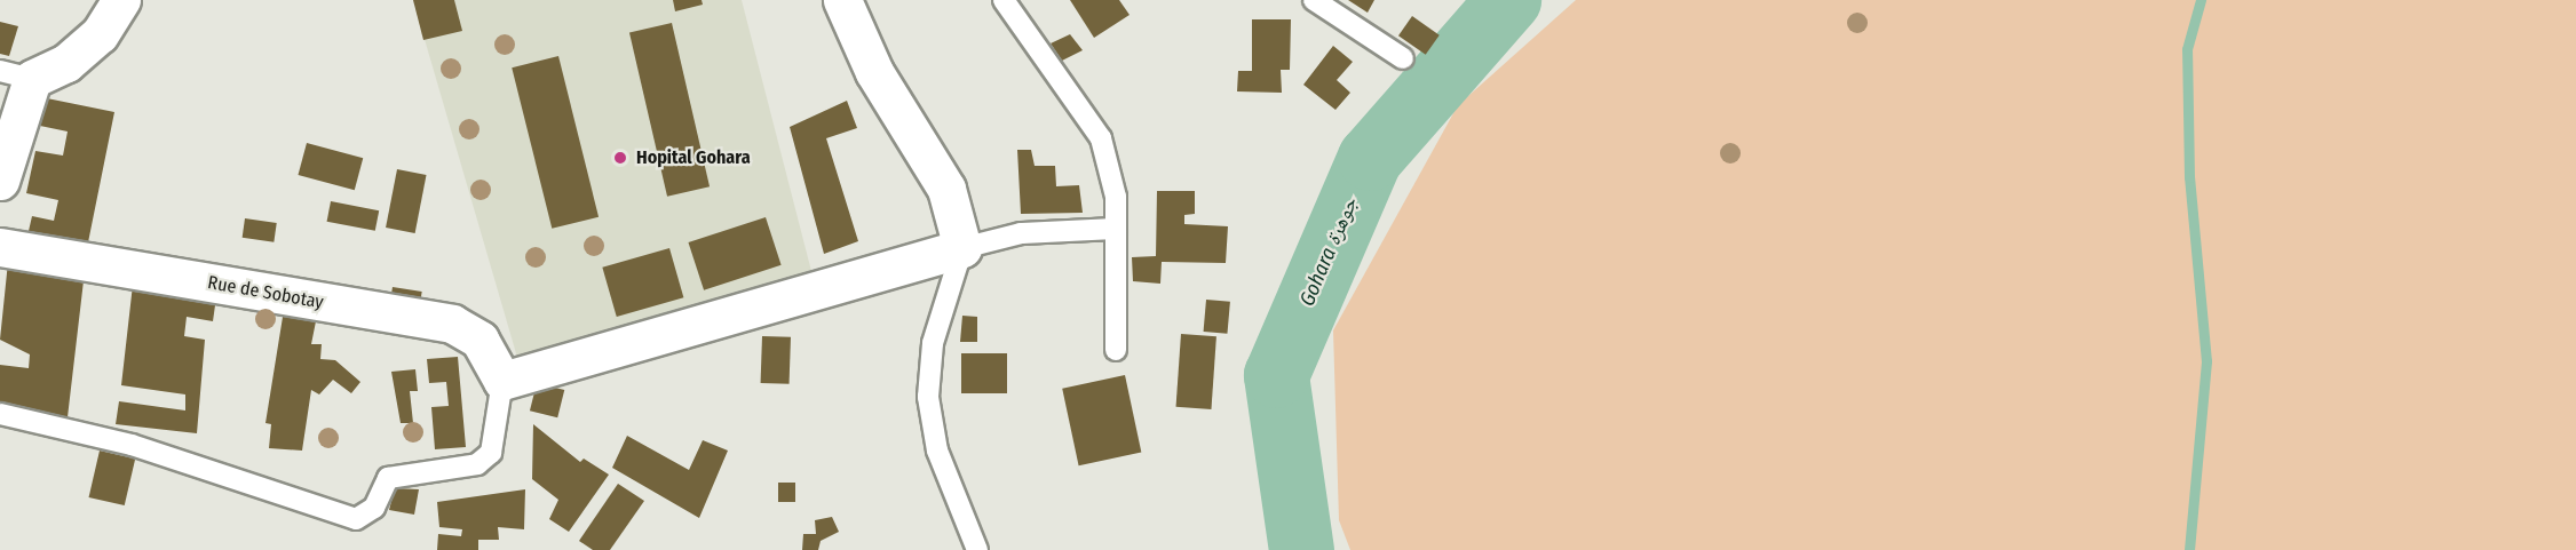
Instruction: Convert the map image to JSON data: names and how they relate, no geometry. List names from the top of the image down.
{
  "streets": {
    "street": ["Rue de Sobotay"]
  },
  "water": ["Gohara جوهرة"],
  "places": ["Hopital Gohara"]
}
